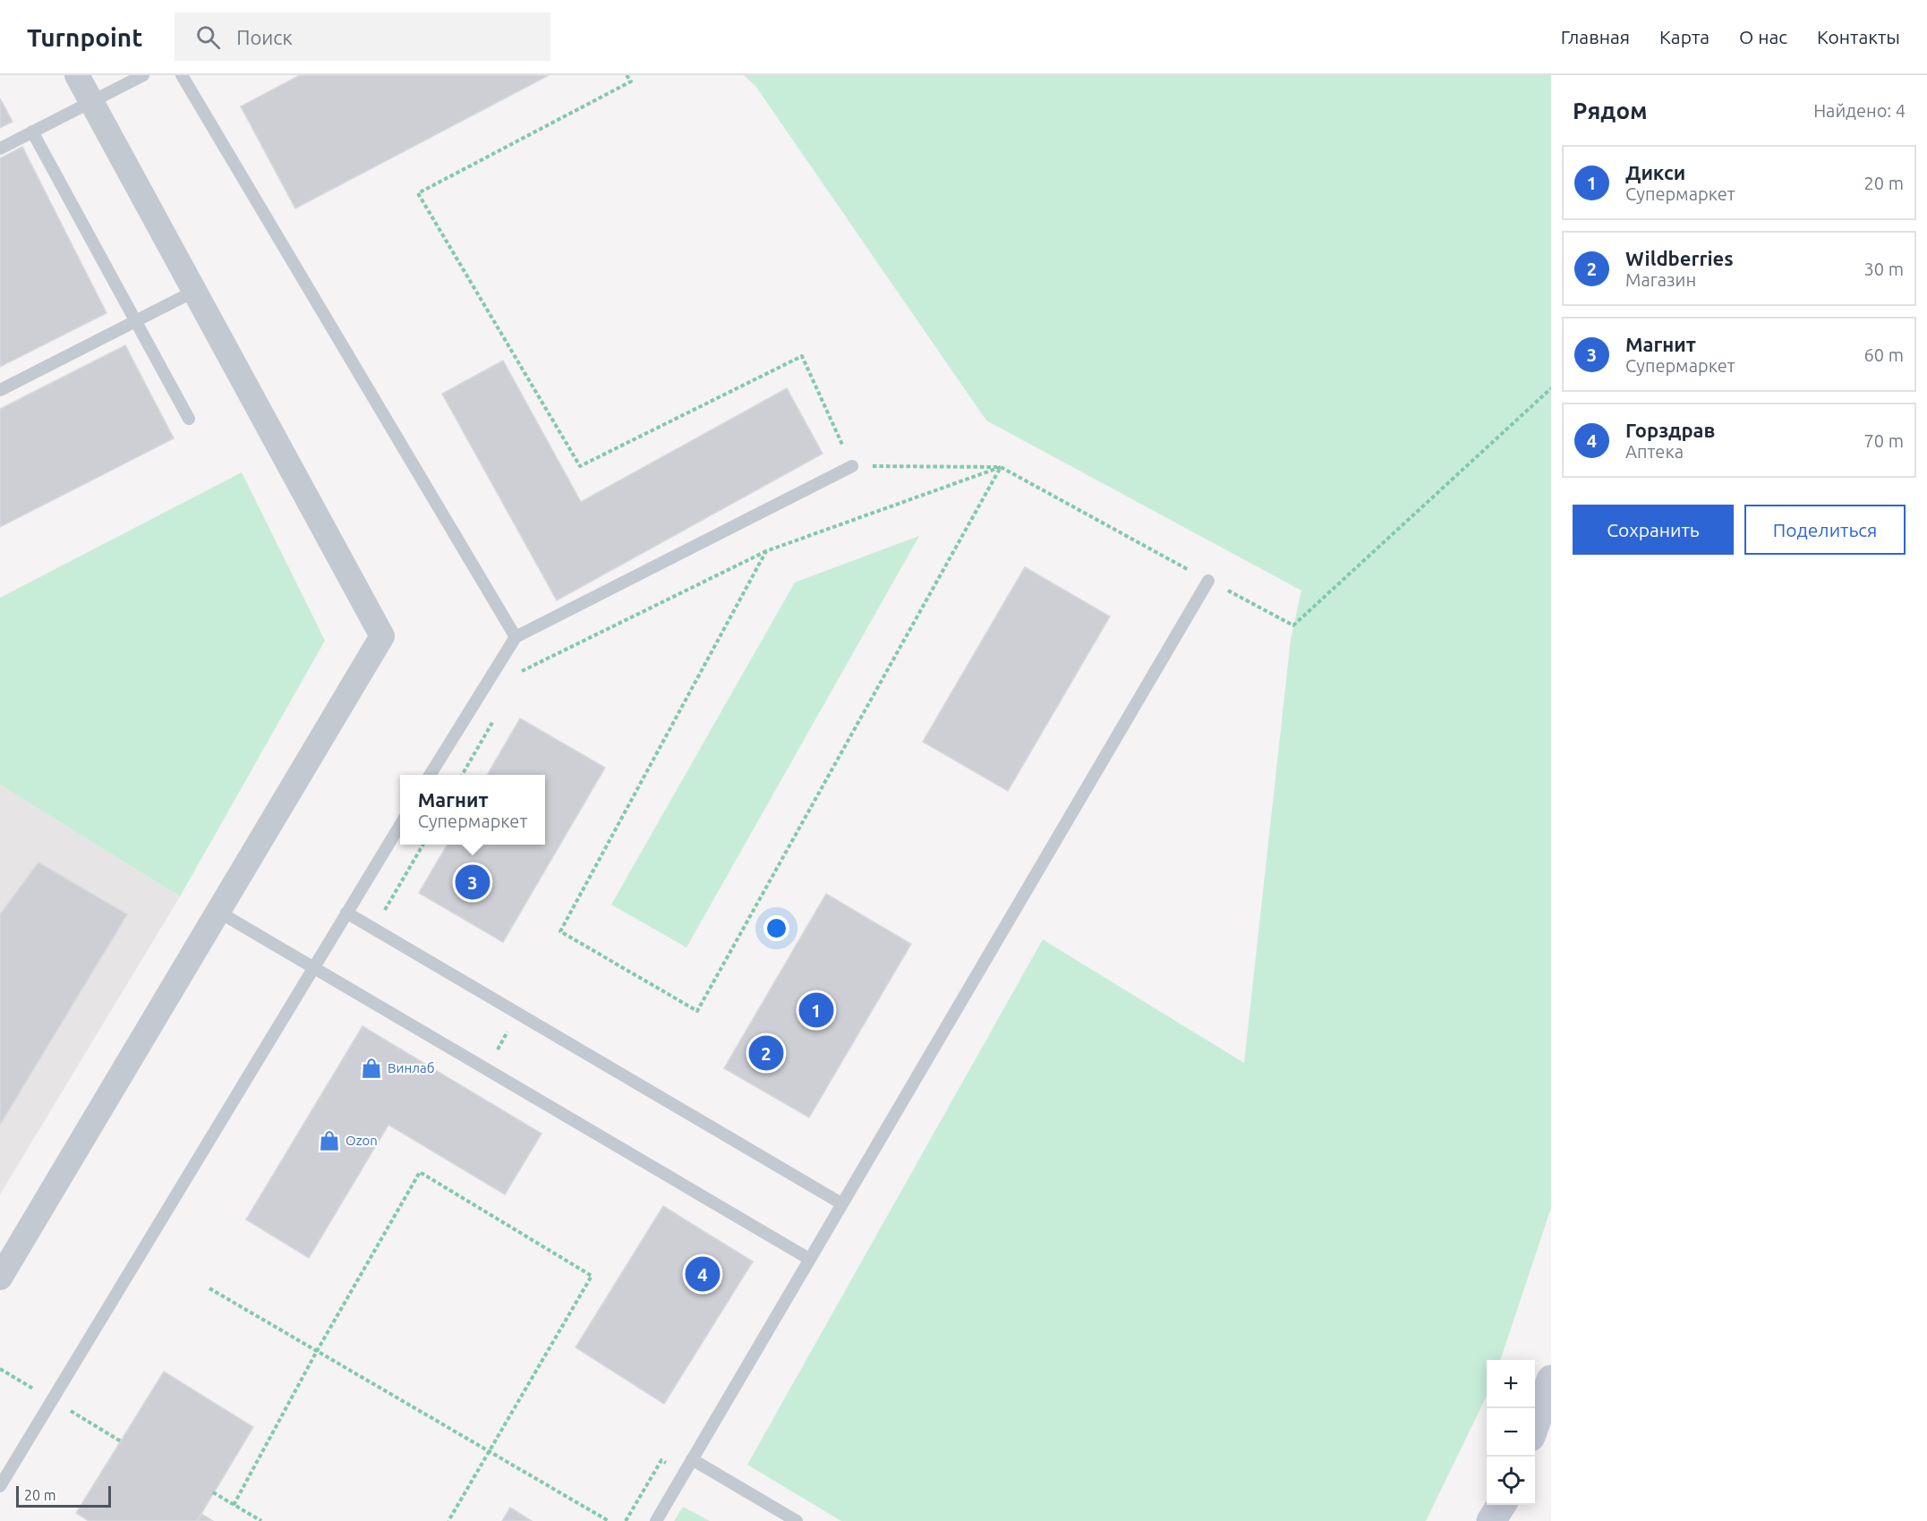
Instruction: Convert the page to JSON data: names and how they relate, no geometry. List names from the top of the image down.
{
  "places": {
    "shop": ["Винлаб", "Ozon"]
  },
  "scale_bar": "20 m",
  "page": {
    "header": "Turnpoint",
    "search": "Поиск",
    "nav": [
      "Главная",
      "Карта",
      "О нас",
      "Контакты"
    ],
    "heading": ["Рядом", "Найдено: 4"],
    "list": [
      {
        "mark": "1",
        "name": "Дикси",
        "note": "Супермаркет",
        "value": "20 m"
      },
      {
        "mark": "2",
        "name": "Wildberries",
        "note": "Магазин",
        "value": "30 m"
      },
      {
        "mark": "3",
        "name": "Магнит",
        "note": "Супермаркет",
        "value": "60 m"
      },
      {
        "mark": "4",
        "name": "Горздрав",
        "note": "Аптека",
        "value": "70 m"
      }
    ],
    "buttons": ["Сохранить", "Поделиться"],
    "popup": ["Магнит", "Супермаркет"],
    "pins": [
      "3",
      "1",
      "2",
      "4"
    ],
    "map_buttons": ["+", "−"],
    "scale": "20 m"
  }
}
